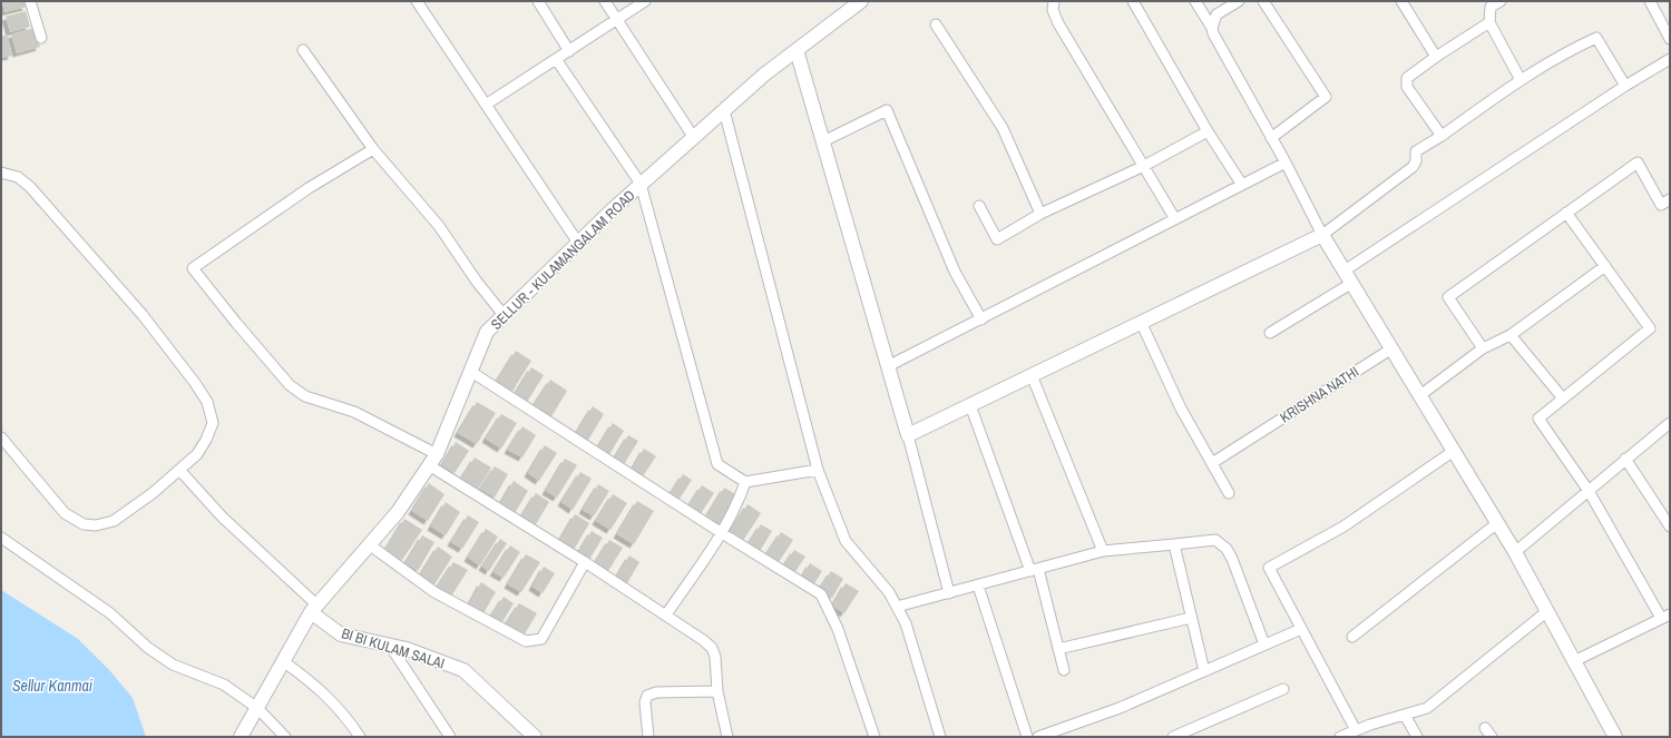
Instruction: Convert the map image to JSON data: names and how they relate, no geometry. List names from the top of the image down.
{
  "streets": {
    "street": ["SELLUR - KULAMANGALAM ROAD", "KRISHNA NATHI", "BI BI KULAM SALAI"]
  },
  "crossings": [
    ["SELLUR - KULAMANGALAM ROAD", "BI BI KULAM SALAI"]
  ],
  "water": ["Sellur Kanmai"]
}
